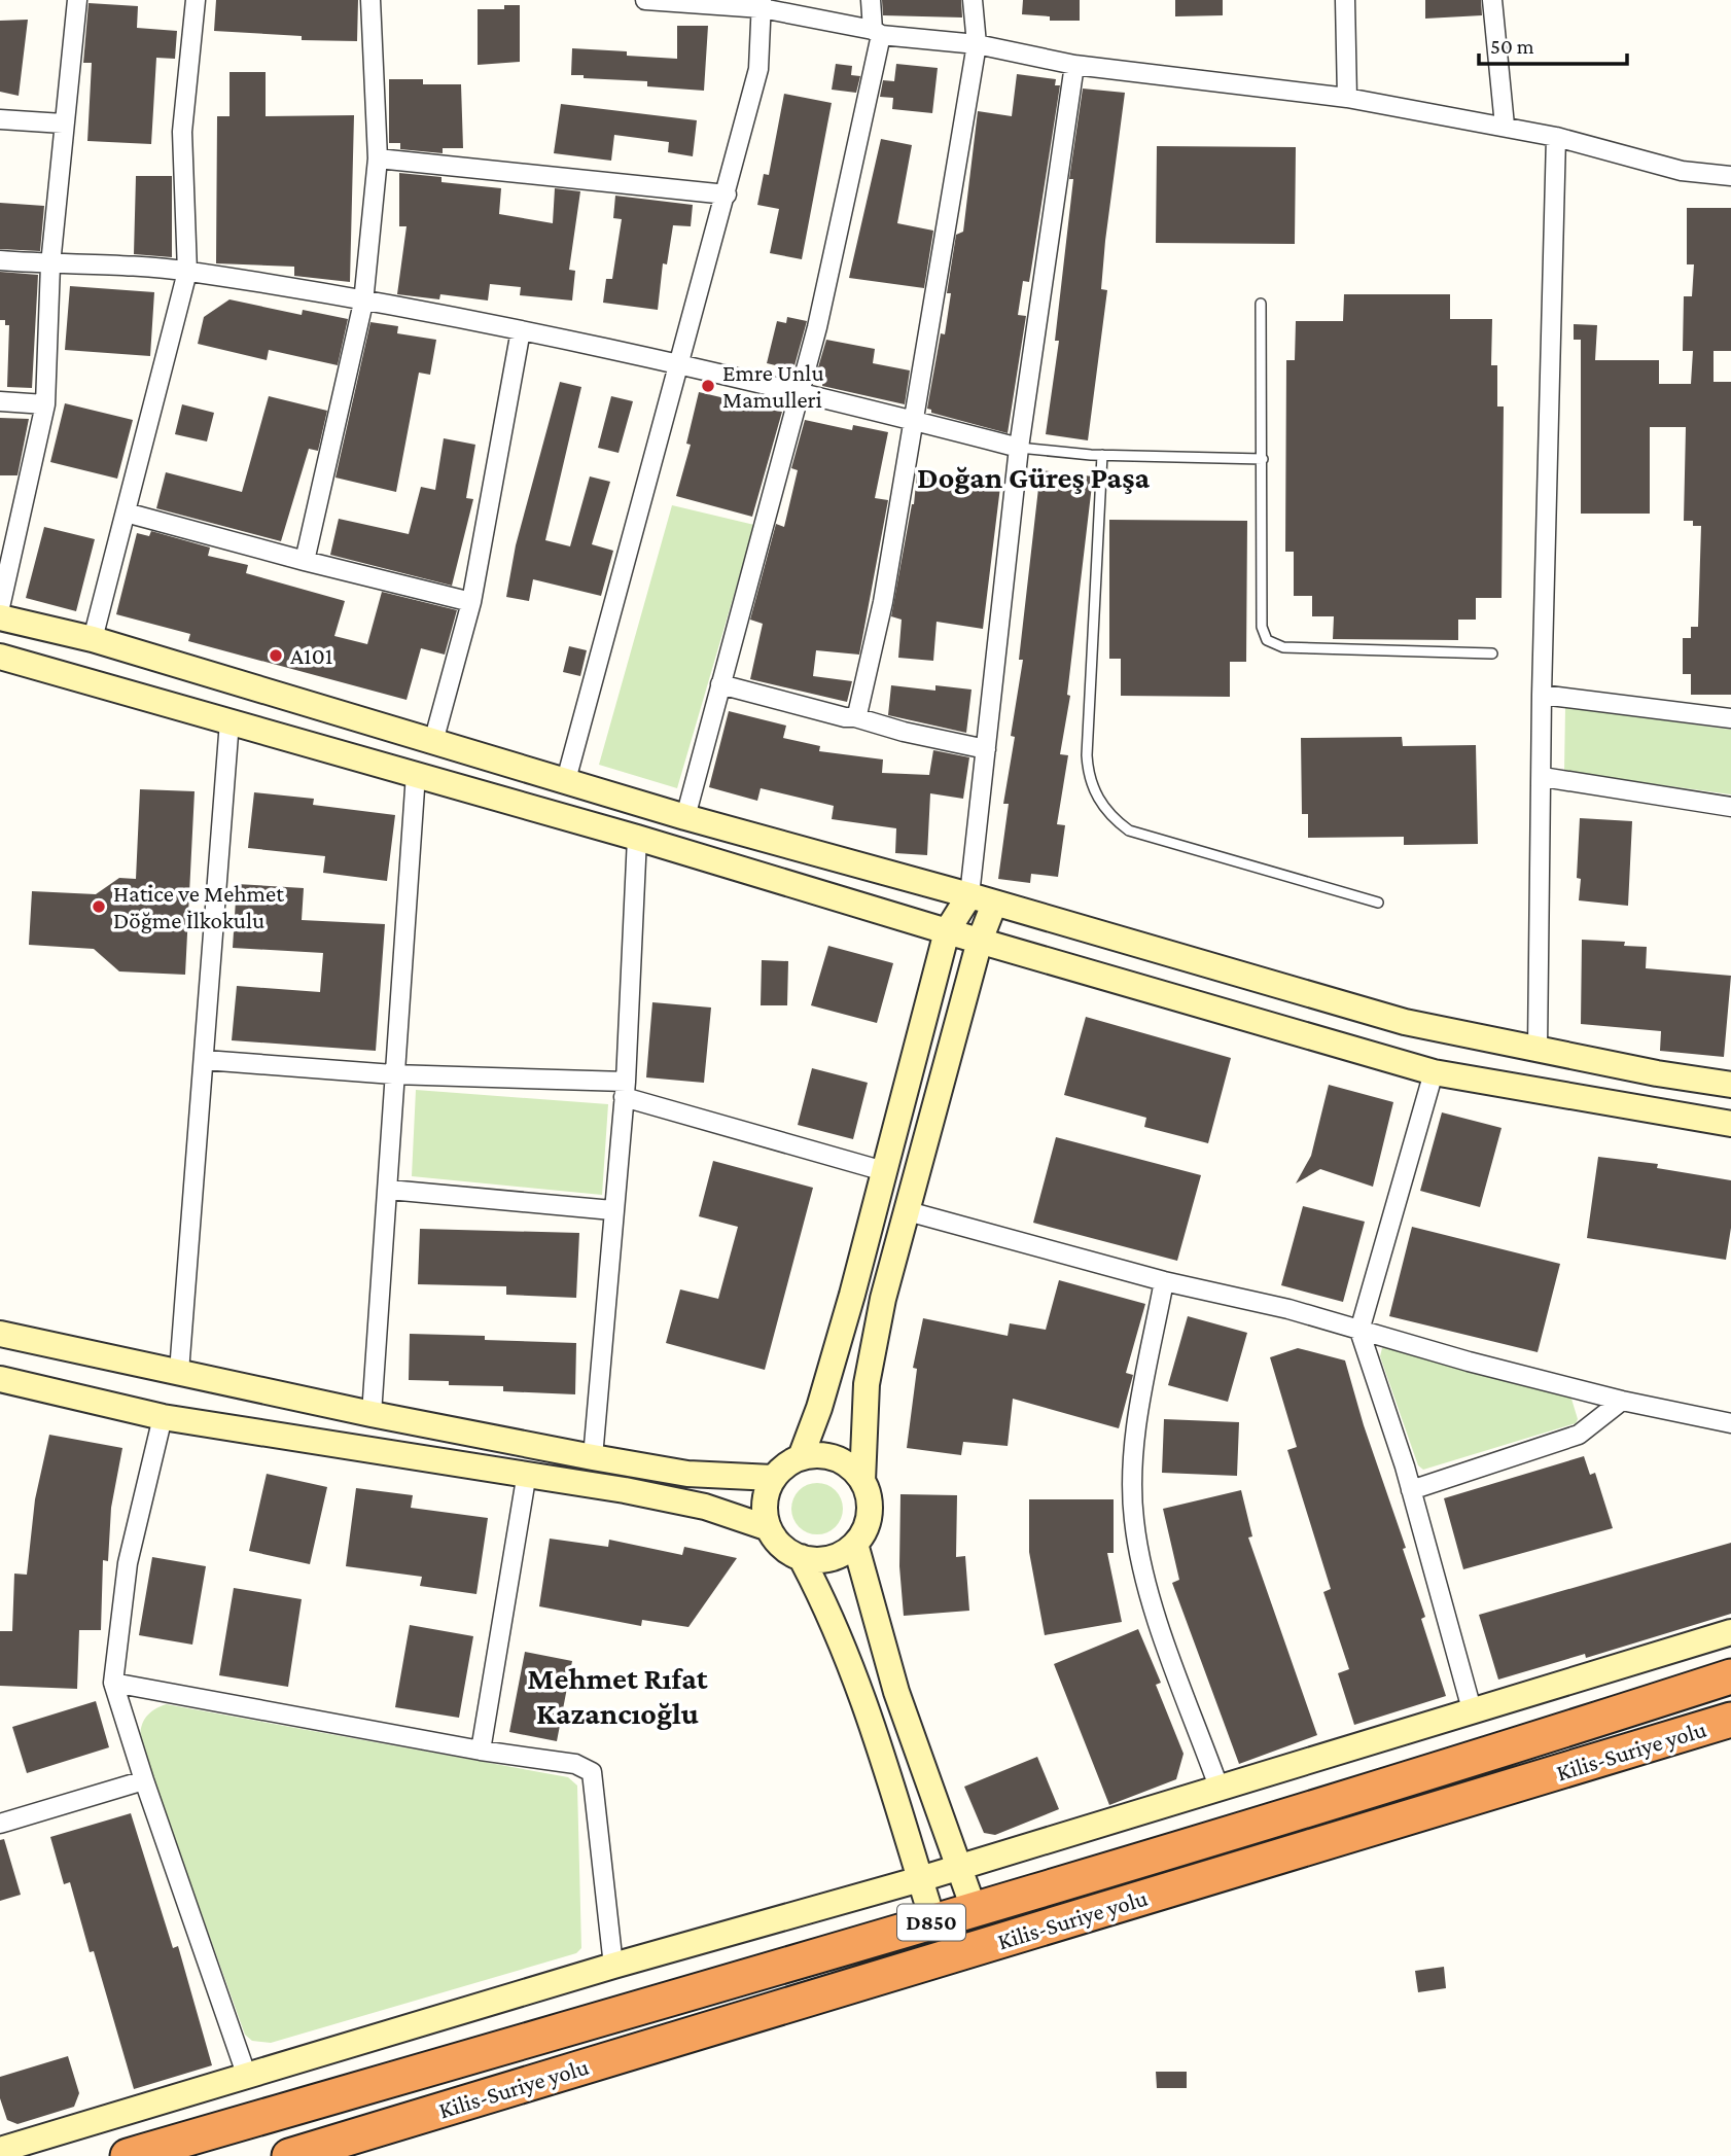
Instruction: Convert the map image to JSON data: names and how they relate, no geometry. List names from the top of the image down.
{
  "streets": {
    "highway": ["Kilis-Suriye yolu", "D850"]
  },
  "districts": ["Doğan Güreş Paşa", "Mehmet Rıfat Kazancıoğlu"],
  "places": ["Emre Unlu Mamulleri", "A101", "Hatice ve Mehmet Döğme İlkokulu"],
  "scale_bar": "50 m"
}
